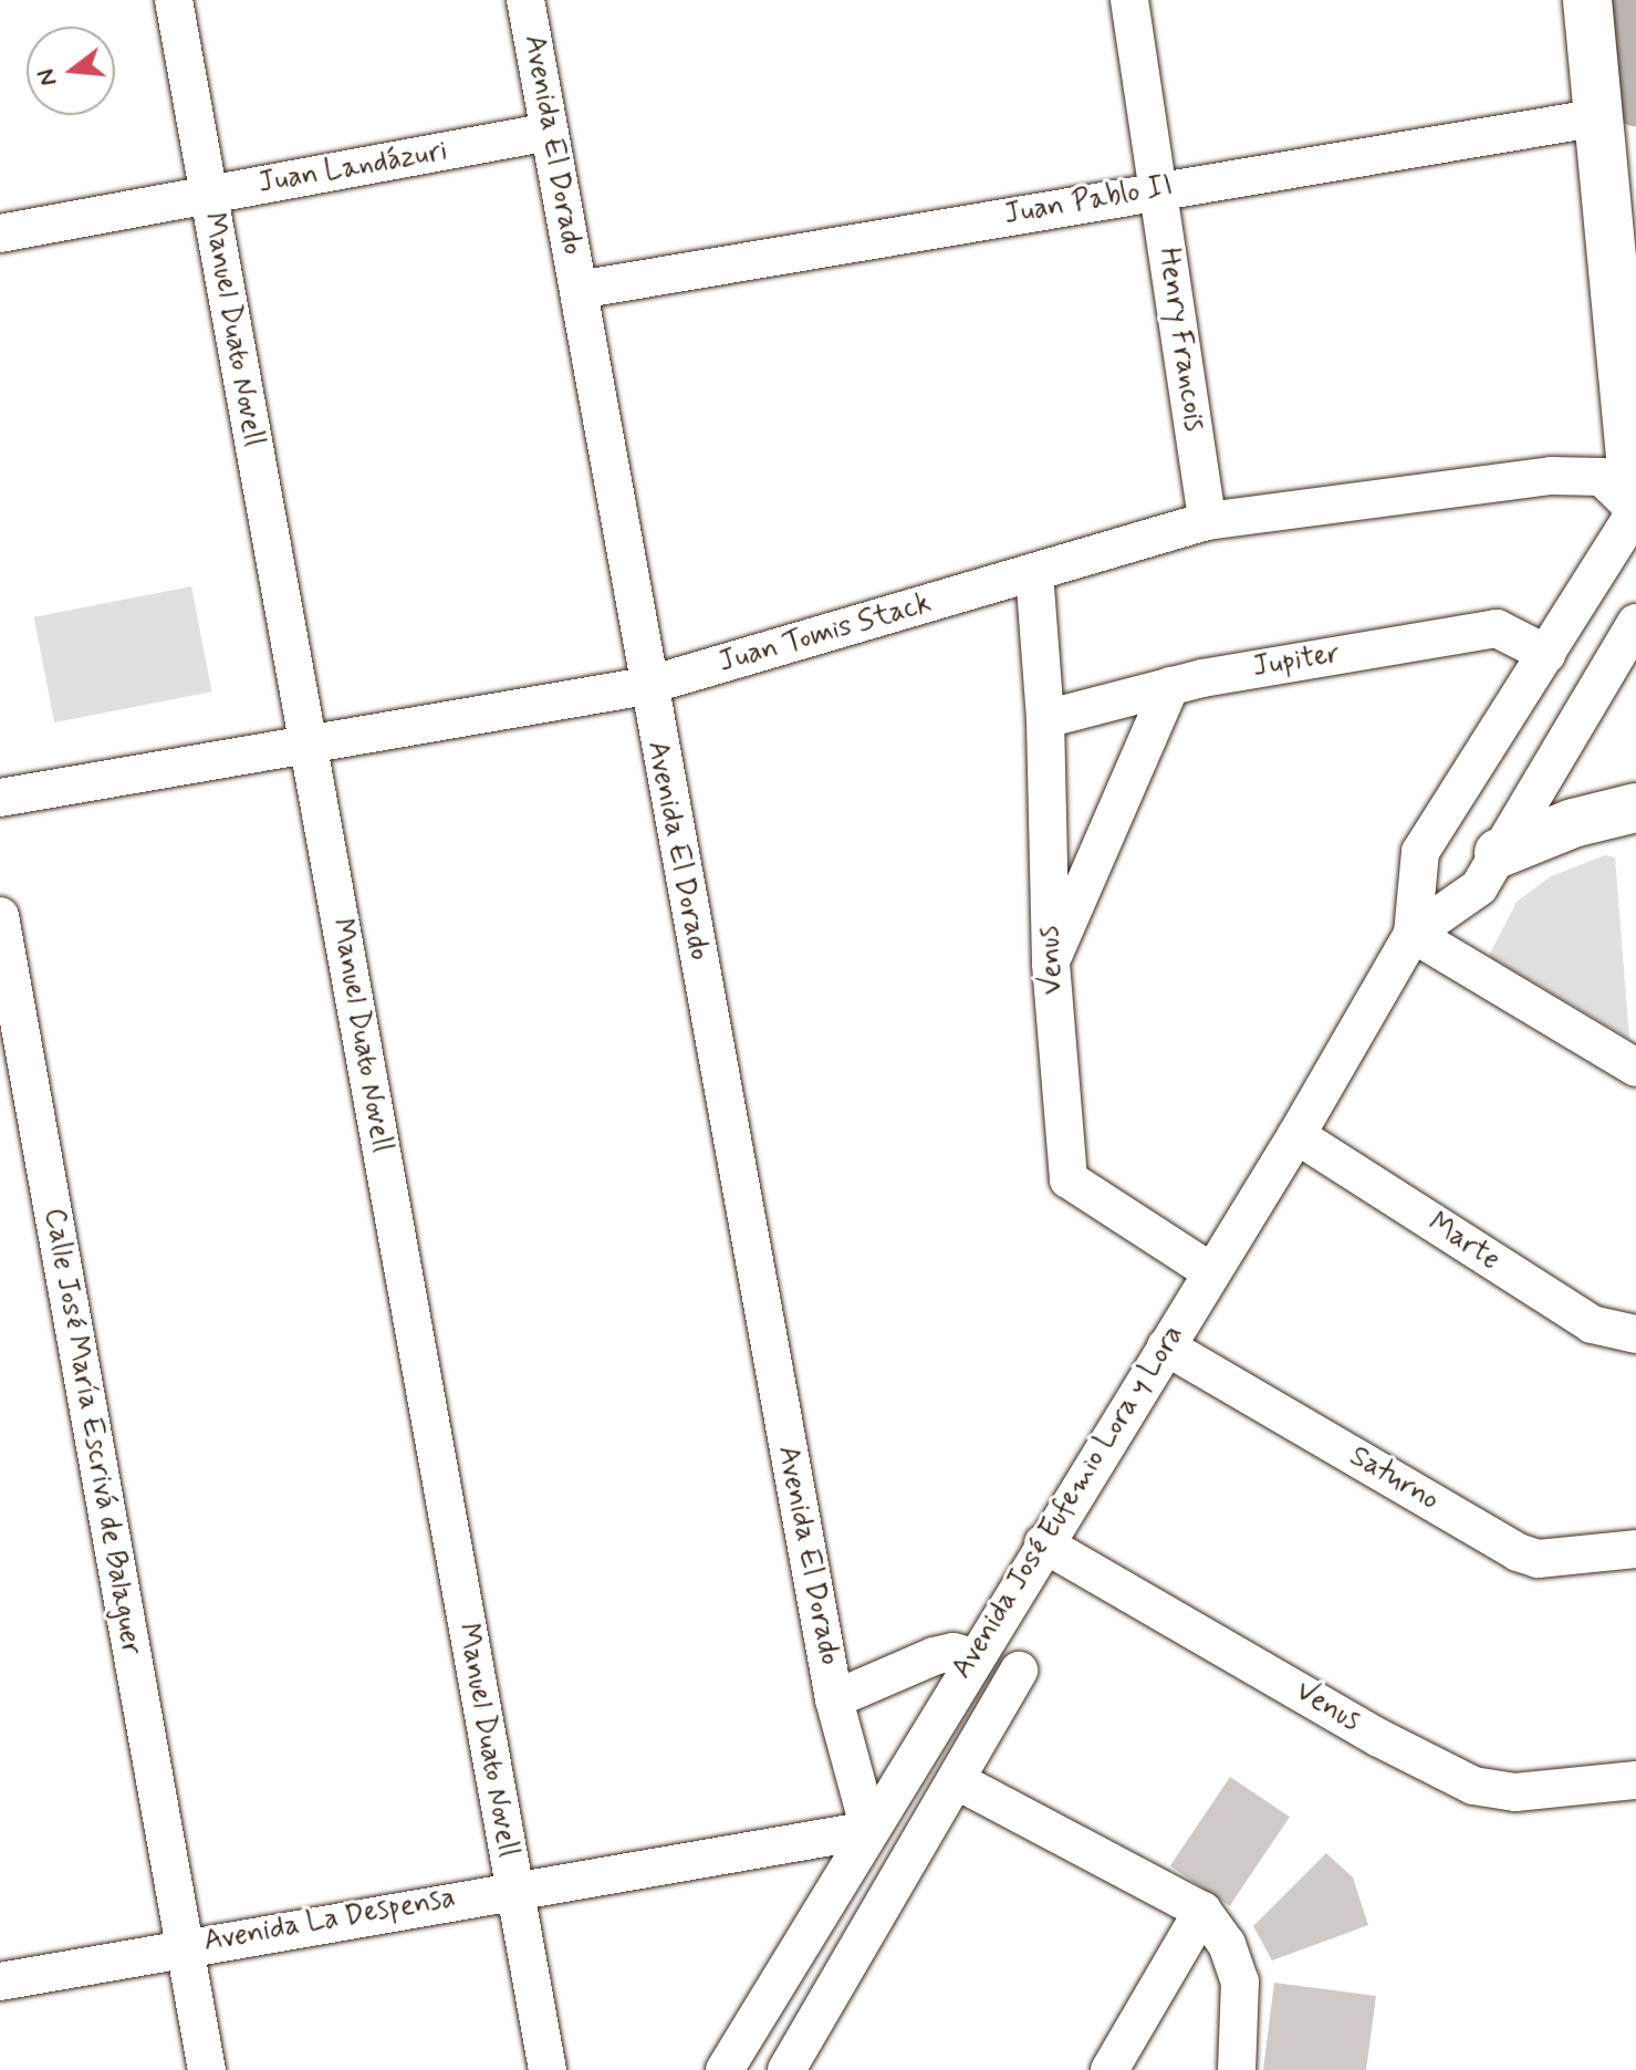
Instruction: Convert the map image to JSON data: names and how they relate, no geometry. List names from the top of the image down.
{
  "streets": {
    "street": [
      "Avenida El Dorado",
      "Juan Landázuri",
      "Juan Pablo II",
      "Manuel Duato Novell",
      "Henry Francois",
      "Juan Tomis Stack",
      "Jupiter",
      "Venus",
      "Marte",
      "Calle José María Escrivá de Balaguer",
      "Saturno",
      "Avenida José Eufemio Lora y Lora",
      "Avenida La Despensa"
    ]
  },
  "crossings": [
    ["Avenida El Dorado", "Juan Landázuri"],
    ["Avenida El Dorado", "Juan Pablo II"],
    ["Avenida El Dorado", "Juan Tomis Stack"],
    ["Avenida El Dorado", "Avenida José Eufemio Lora y Lora"],
    ["Avenida El Dorado", "Avenida La Despensa"],
    ["Juan Landázuri", "Manuel Duato Novell"],
    ["Juan Pablo II", "Henry Francois"],
    ["Manuel Duato Novell", "Juan Tomis Stack"],
    ["Manuel Duato Novell", "Avenida La Despensa"],
    ["Henry Francois", "Juan Tomis Stack"],
    ["Juan Tomis Stack", "Venus"],
    ["Juan Tomis Stack", "Avenida José Eufemio Lora y Lora"],
    ["Jupiter", "Venus"],
    ["Jupiter", "Avenida José Eufemio Lora y Lora"],
    ["Venus", "Avenida José Eufemio Lora y Lora"],
    ["Marte", "Avenida José Eufemio Lora y Lora"],
    ["Calle José María Escrivá de Balaguer", "Avenida La Despensa"],
    ["Saturno", "Avenida José Eufemio Lora y Lora"],
    ["Avenida José Eufemio Lora y Lora", "Avenida La Despensa"]
  ],
  "north": "left"
}
